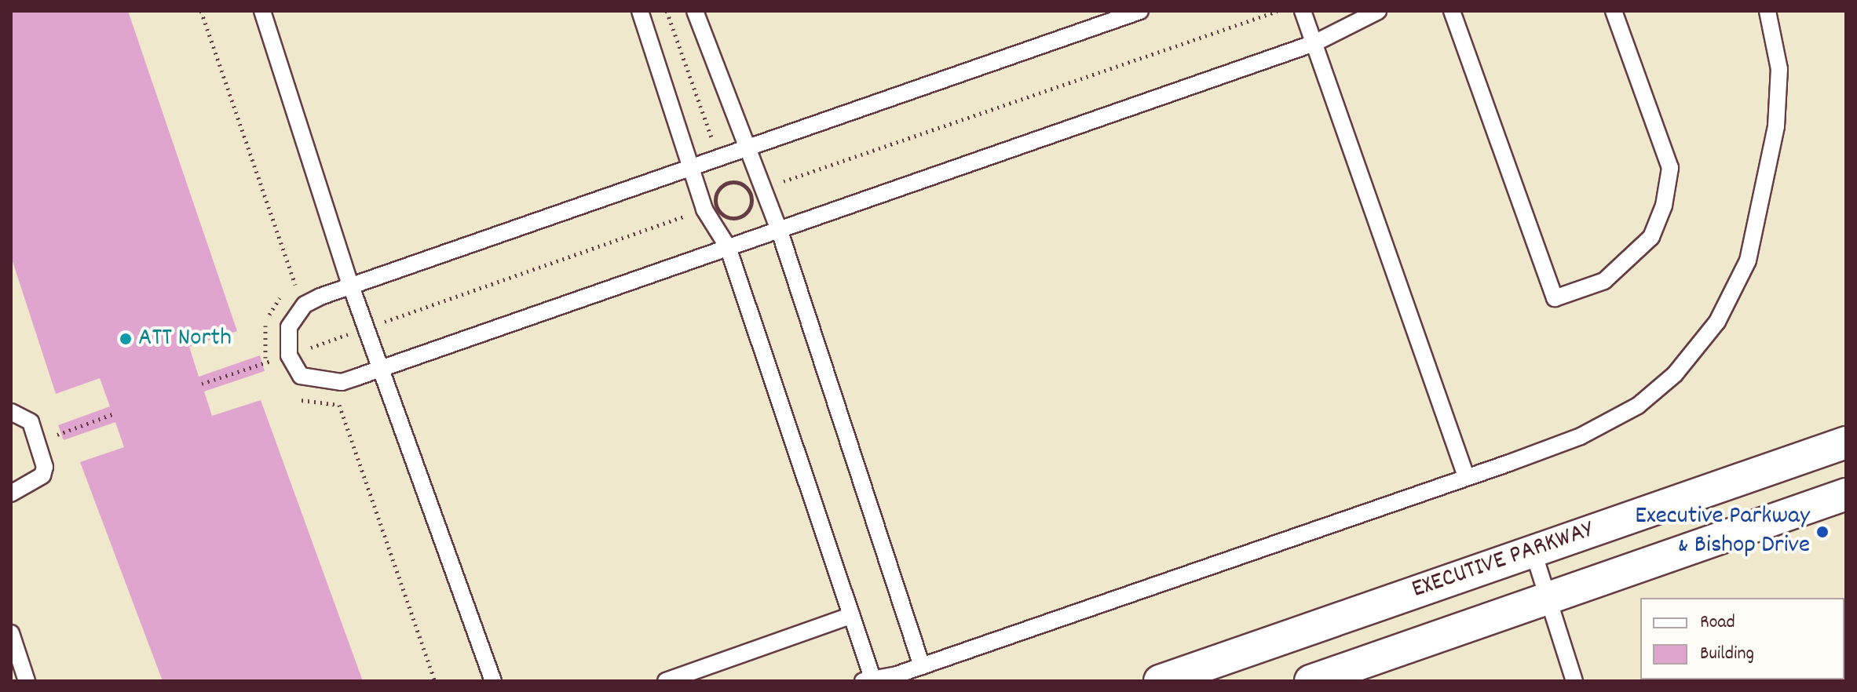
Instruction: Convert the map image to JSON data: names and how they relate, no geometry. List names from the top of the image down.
{
  "streets": {
    "street": ["EXECUTIVE PARKWAY"]
  },
  "places": ["ATT North", "Executive Parkway & Bishop Drive"],
  "legend": ["Road", "Building"]
}
